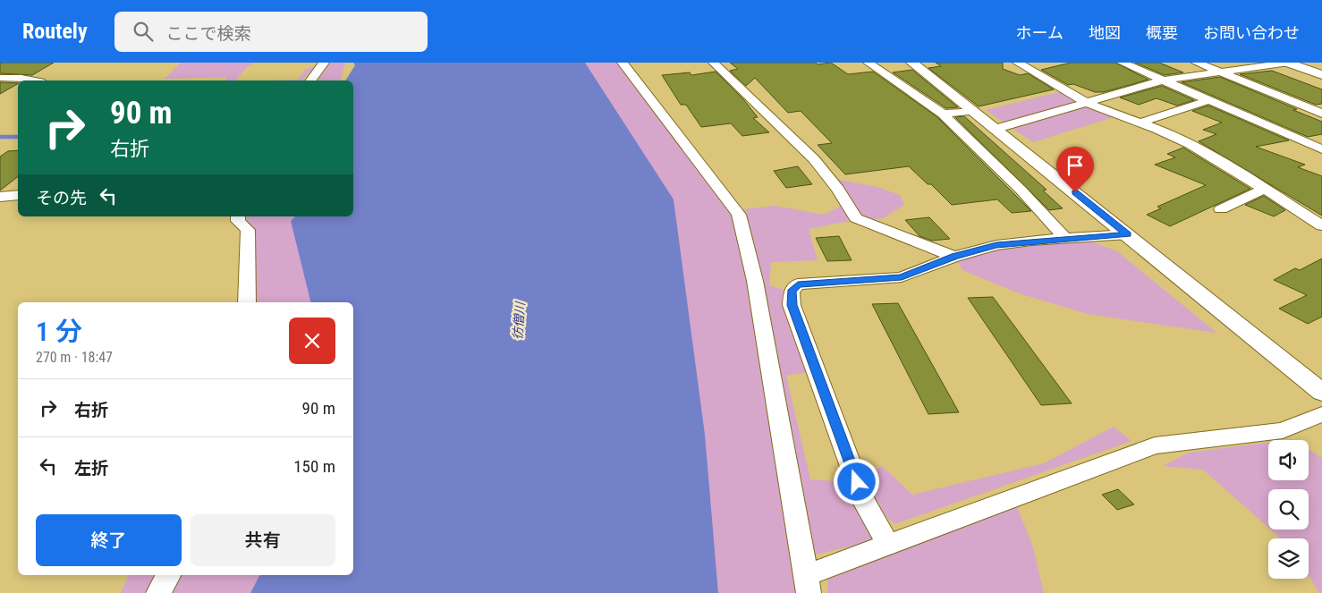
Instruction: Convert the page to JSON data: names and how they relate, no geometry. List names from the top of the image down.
{
  "water": ["彷僧川"],
  "page": {
    "header": "Routely",
    "search": "ここで検索",
    "nav": [
      "ホーム",
      "地図",
      "概要",
      "お問い合わせ"
    ],
    "turn": ["90 m", "右折"],
    "then": "その先",
    "heading": ["1 分", "270 m · 18:47"],
    "list": [
      {
        "name": "右折",
        "value": "90 m"
      },
      {
        "name": "左折",
        "value": "150 m"
      }
    ],
    "buttons": ["終了", "共有"]
  }
}
